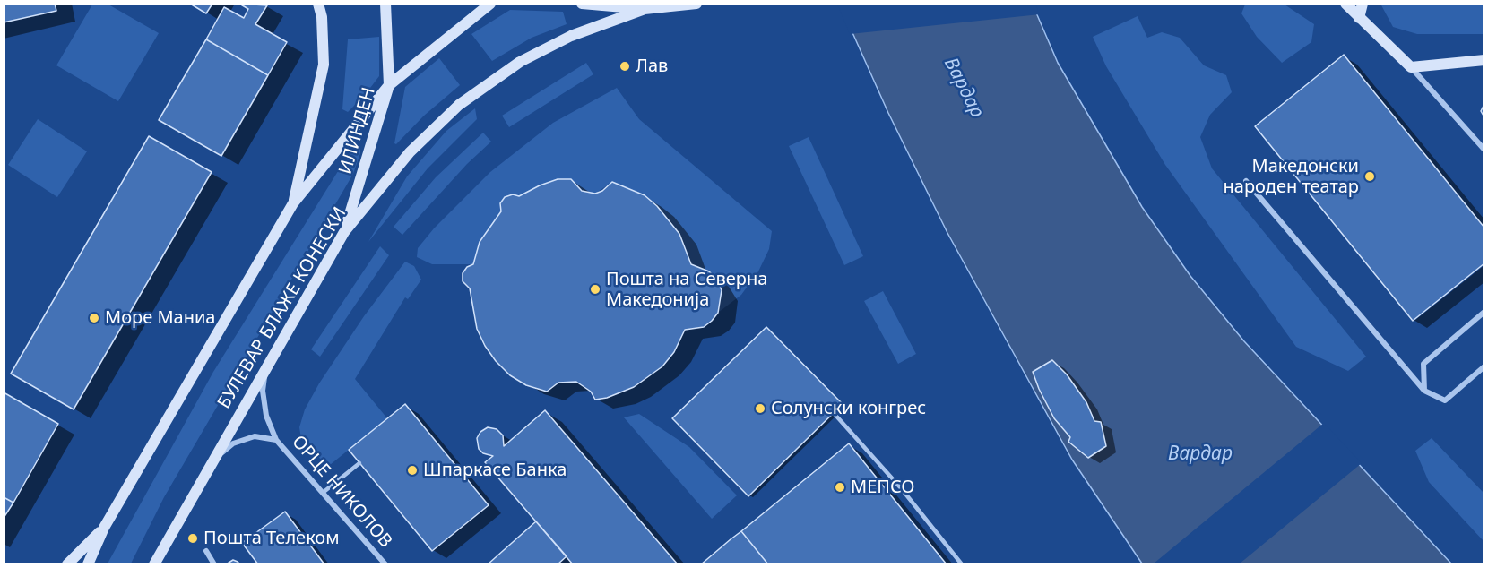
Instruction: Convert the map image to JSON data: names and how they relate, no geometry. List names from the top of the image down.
{
  "streets": {
    "street": ["ИЛИНДЕН", "БУЛЕВАР БЛАЖЕ КОНЕСКИ", "ОРЦЕ НИКОЛОВ"]
  },
  "crossings": [
    ["ИЛИНДЕН", "БУЛЕВАР БЛАЖЕ КОНЕСКИ"],
    ["БУЛЕВАР БЛАЖЕ КОНЕСКИ", "ОРЦЕ НИКОЛОВ"]
  ],
  "water": ["Вардар"],
  "places": [
    "Лав",
    "Македонски народен театар",
    "Пошта на Северна Македонија",
    "Море Маниа",
    "Солунски конгрес",
    "Шпаркасе Банка",
    "МЕПСО",
    "Пошта Телеком"
  ]
}
